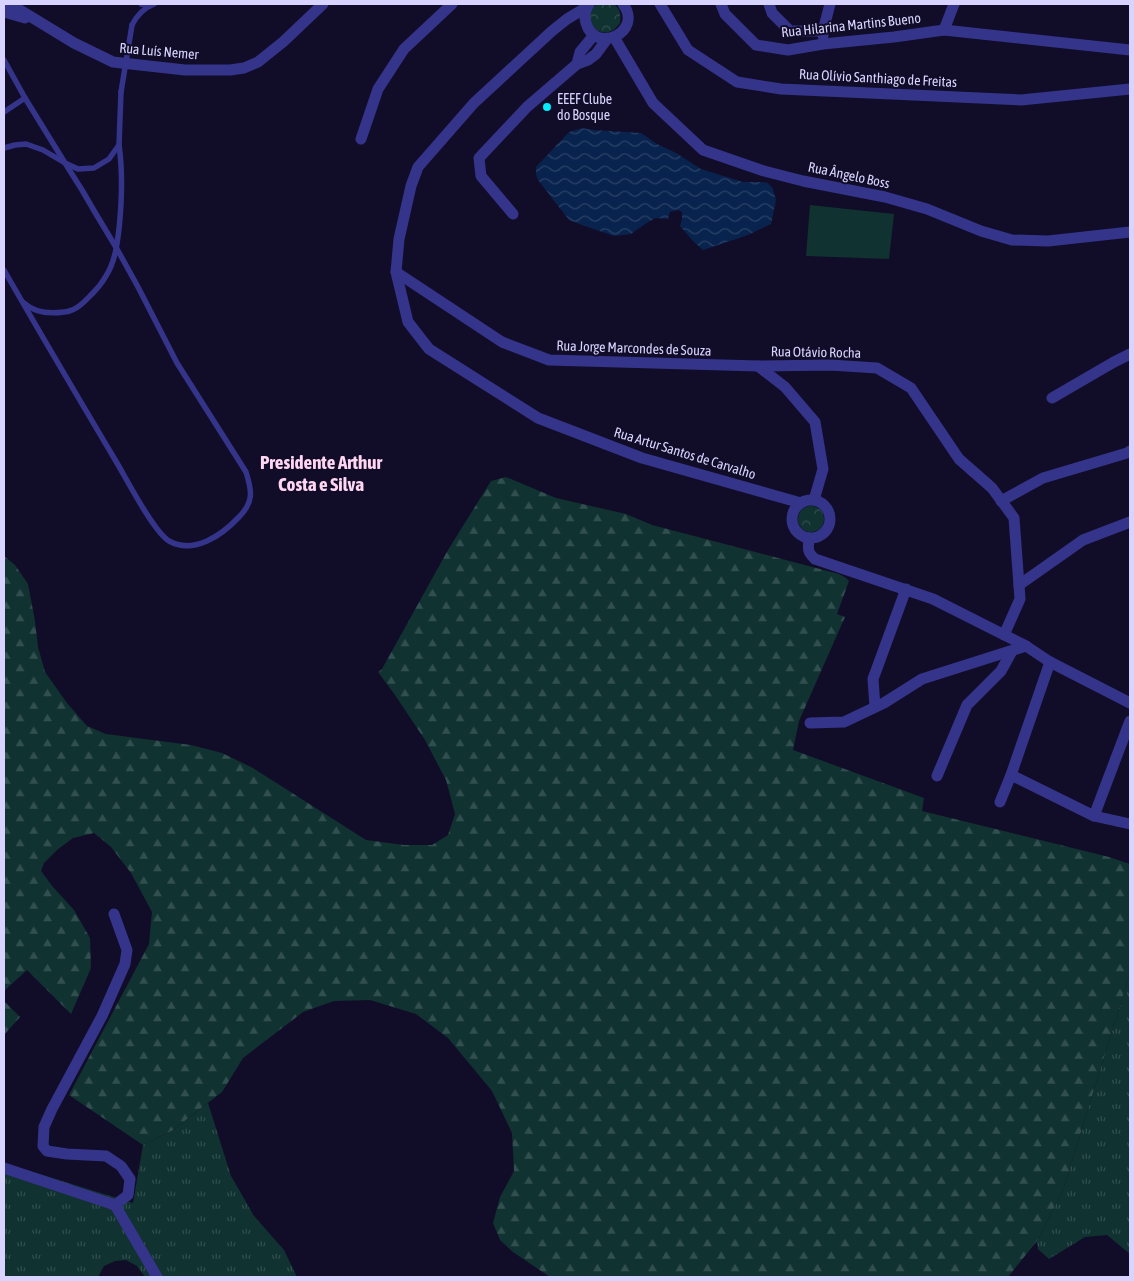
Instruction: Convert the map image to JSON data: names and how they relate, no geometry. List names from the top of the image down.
{
  "streets": {
    "street": [
      "Rua Hilarina Martins Bueno",
      "Rua Luís Nemer",
      "Rua Olívio Santhiago de Freitas",
      "Rua Ângelo Boss",
      "Rua Jorge Marcondes de Souza",
      "Rua Otávio Rocha",
      "Rua Artur Santos de Carvalho"
    ]
  },
  "crossings": [
    ["Rua Jorge Marcondes de Souza", "Rua Otávio Rocha"],
    ["Rua Jorge Marcondes de Souza", "Rua Artur Santos de Carvalho"]
  ],
  "districts": ["Presidente Arthur Costa e Silva"],
  "places": ["EEEF Clube do Bosque"]
}
